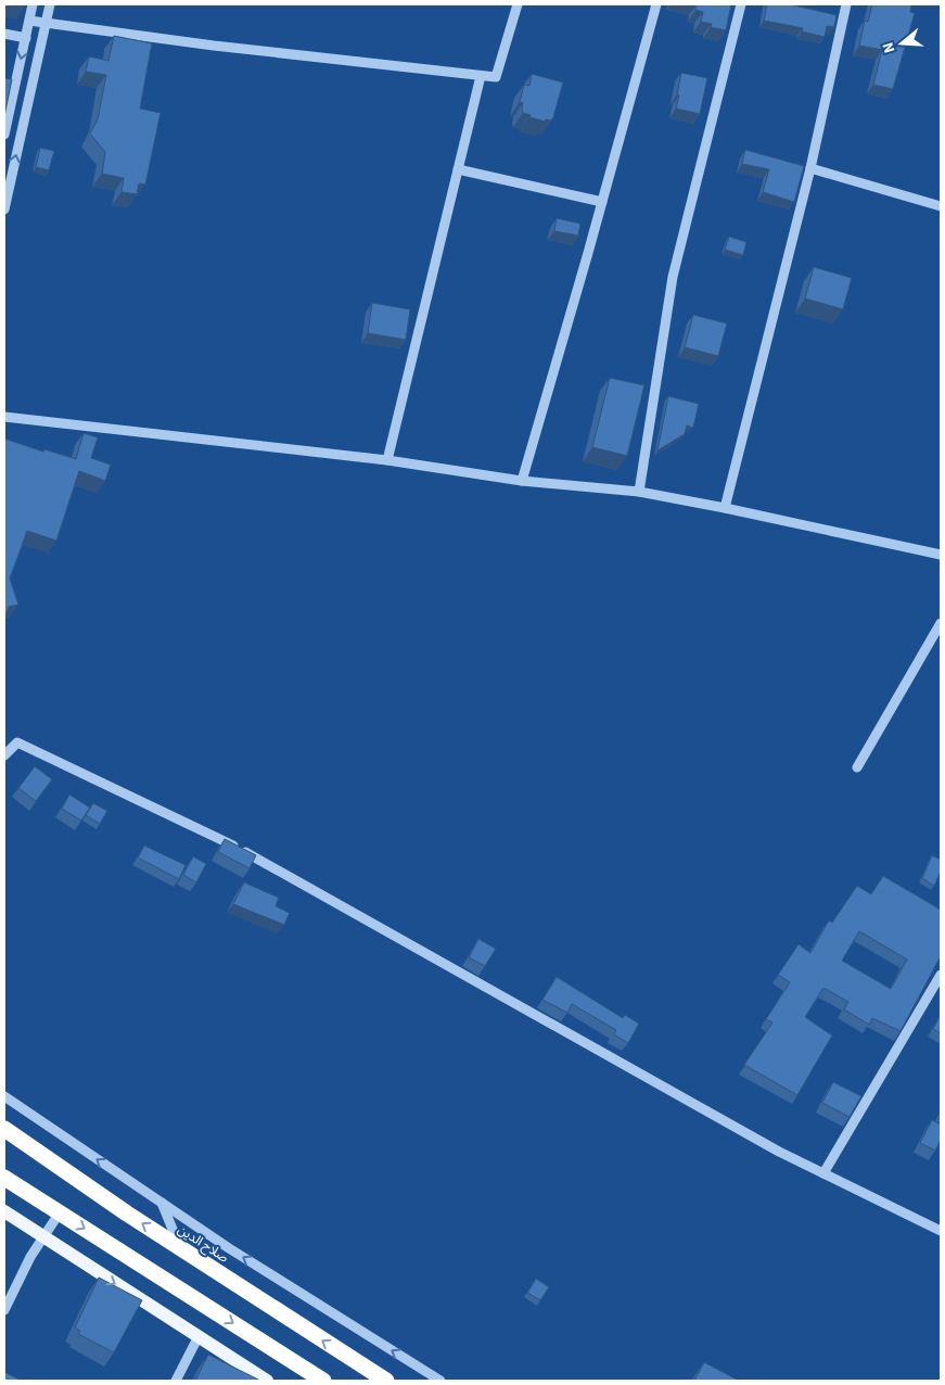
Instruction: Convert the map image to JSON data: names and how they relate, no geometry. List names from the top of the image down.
{
  "streets": {
    "highway": ["صلاح الدين"]
  },
  "north": "left"
}
